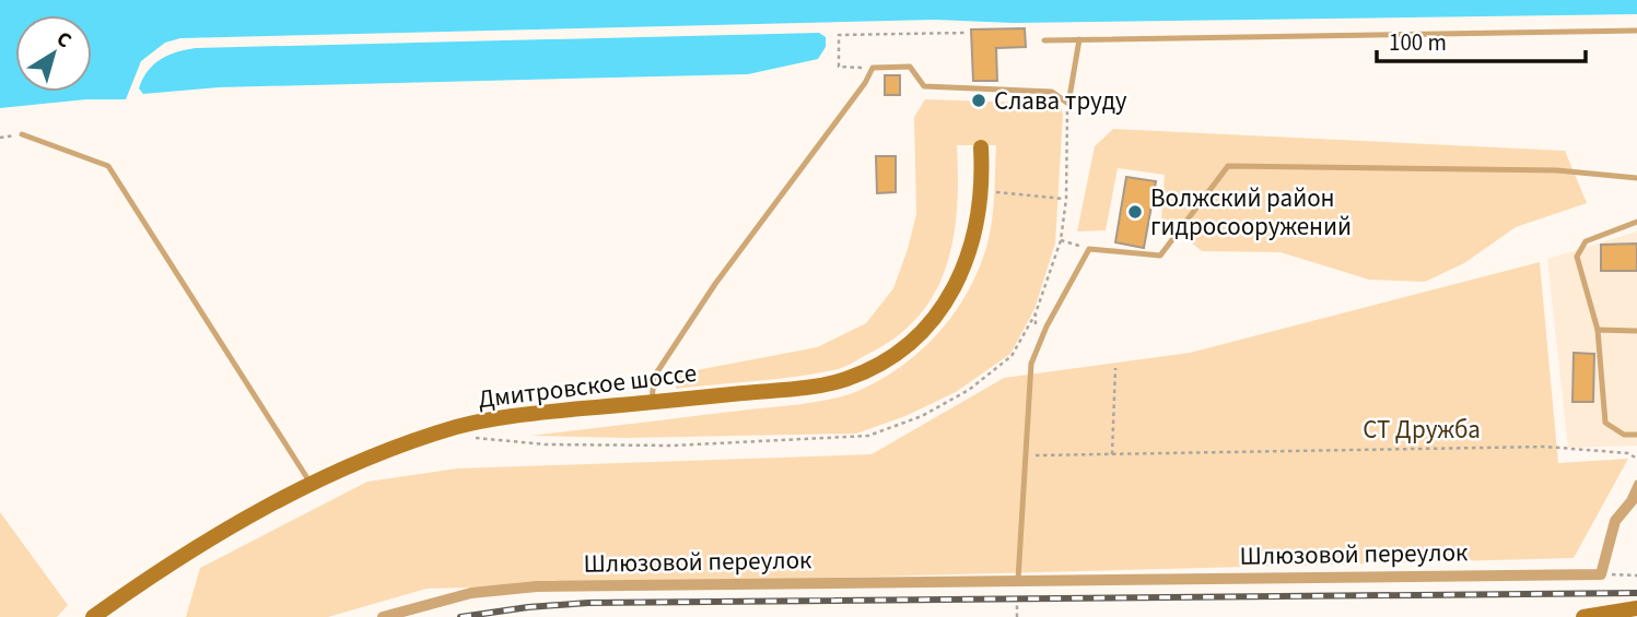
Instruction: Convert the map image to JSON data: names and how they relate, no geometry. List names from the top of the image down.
{
  "streets": {
    "street": ["Дмитровское шоссе", "Шлюзовой переулок"]
  },
  "parks": ["СТ Дружба"],
  "places": ["Слава труду", "Волжский район гидросооружений"],
  "scale_bar": "100 m",
  "north": "top right"
}
